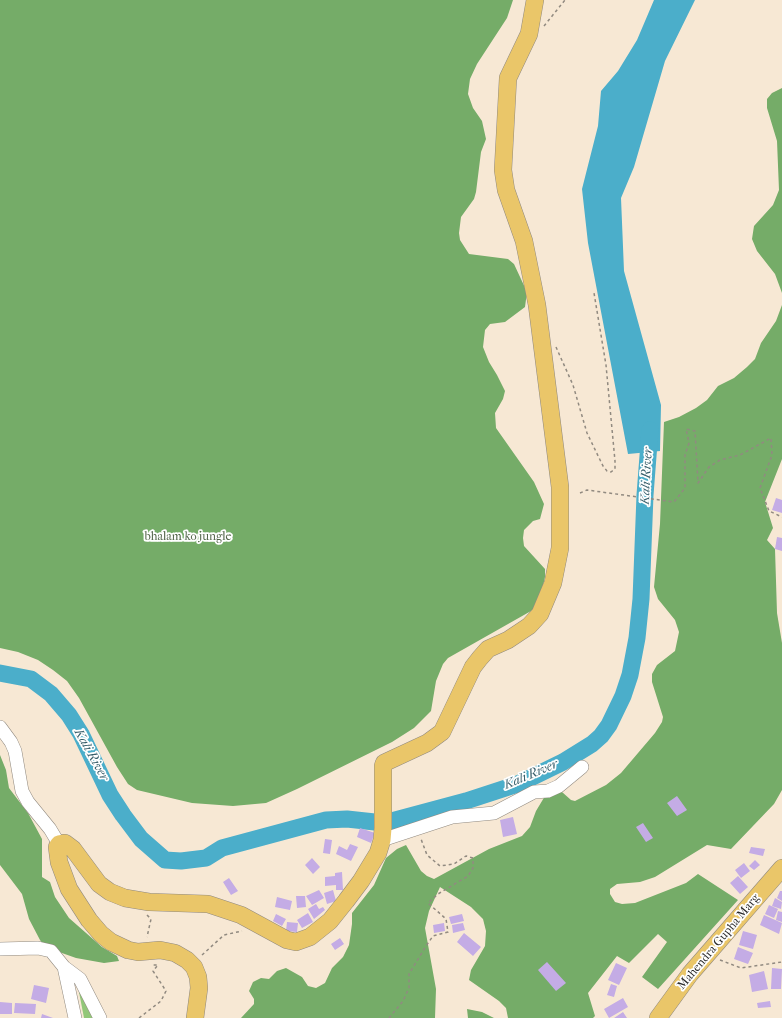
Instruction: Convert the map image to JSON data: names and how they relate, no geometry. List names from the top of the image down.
{
  "streets": {
    "main road": ["Mahendra Gupha Marg"]
  },
  "water": ["Kali River"],
  "parks": ["bhalam ko jungle"]
}
